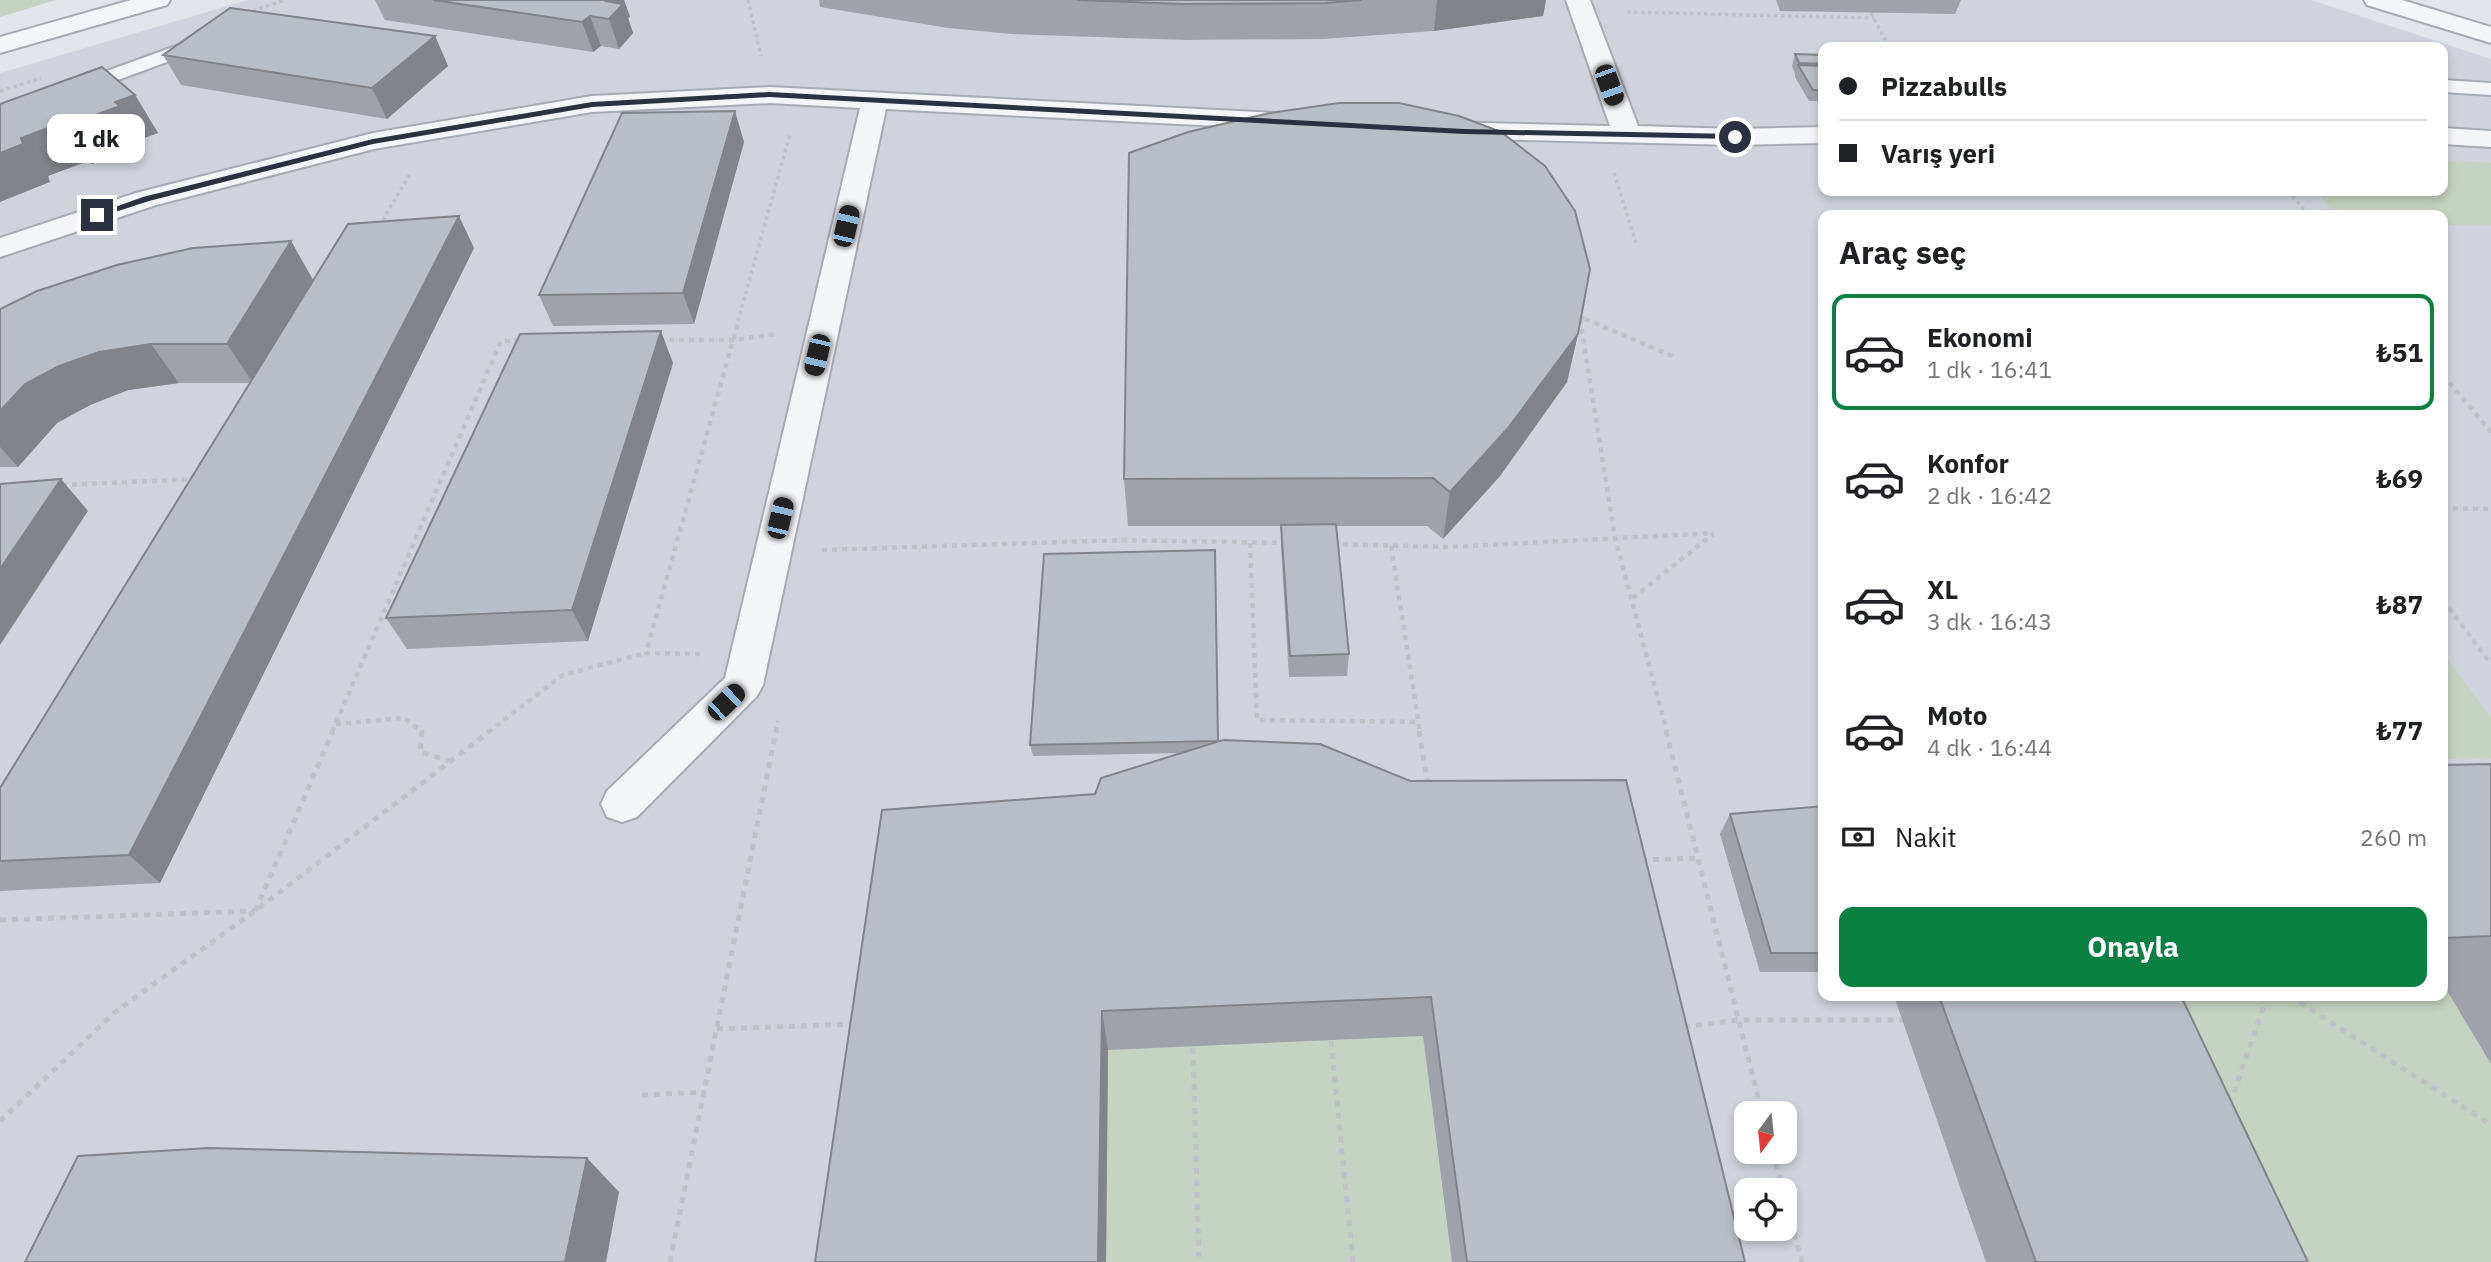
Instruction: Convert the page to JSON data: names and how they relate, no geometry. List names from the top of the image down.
{
  "north": "bottom",
  "page": {
    "banner": ["Pizzabulls", "Varış yeri"],
    "bubble": "1 dk",
    "heading": "Araç seç",
    "list": [
      {
        "name": "Ekonomi",
        "note": "1 dk · 16:41",
        "value": "₺51"
      },
      {
        "name": "Konfor",
        "note": "2 dk · 16:42",
        "value": "₺69"
      },
      {
        "name": "XL",
        "note": "3 dk · 16:43",
        "value": "₺87"
      },
      {
        "name": "Moto",
        "note": "4 dk · 16:44",
        "value": "₺77"
      }
    ],
    "pay": ["Nakit", "260 m"],
    "buttons": "Onayla"
  }
}
